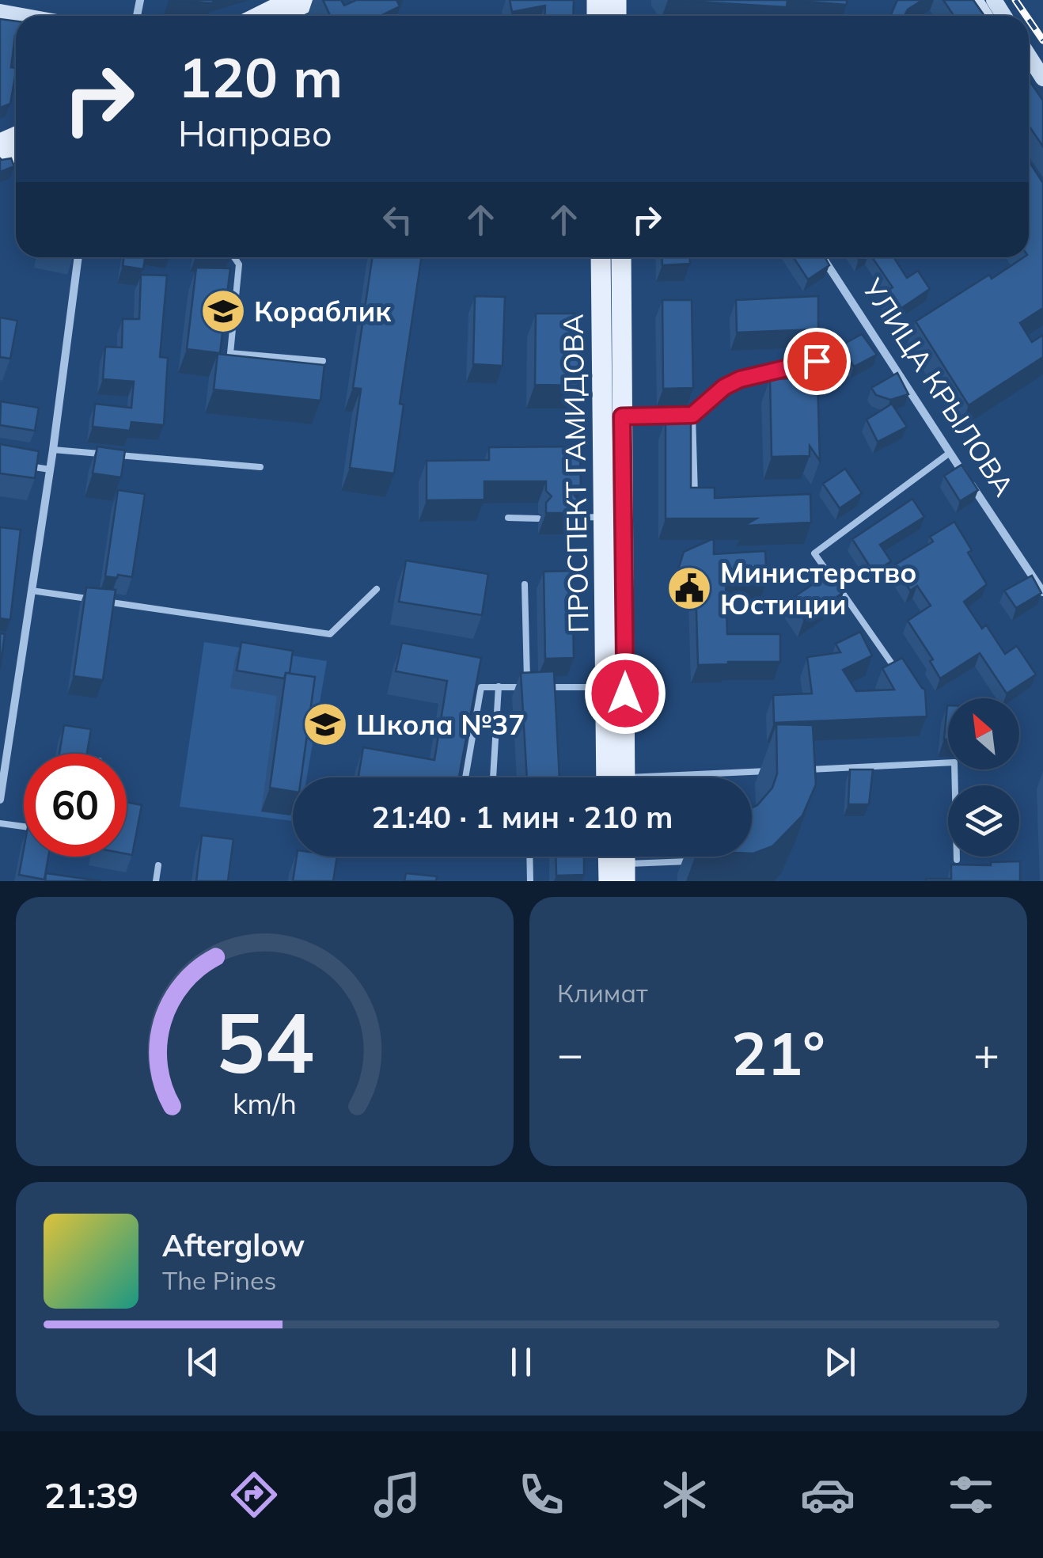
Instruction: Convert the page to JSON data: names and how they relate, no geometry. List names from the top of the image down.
{
  "streets": {
    "main road": ["ПРОСПЕКТ ГАМИДОВА"],
    "street": ["УЛИЦА КРЫЛОВА"]
  },
  "places": {
    "school or university": ["Кораблик", "Школа №37"],
    "public building": ["Министерство Юстиции"]
  },
  "north": "top left",
  "page": {
    "turn": ["120 m", "Направо"],
    "limit": "60",
    "trip": "21:40 · 1 мин · 210 m",
    "tile": "Климат",
    "heat": ["−", "21°", "+"],
    "song": ["Afterglow", "The Pines"],
    "tabs": "21:39",
    "gauge": ["54", "km/h"]
  }
}
